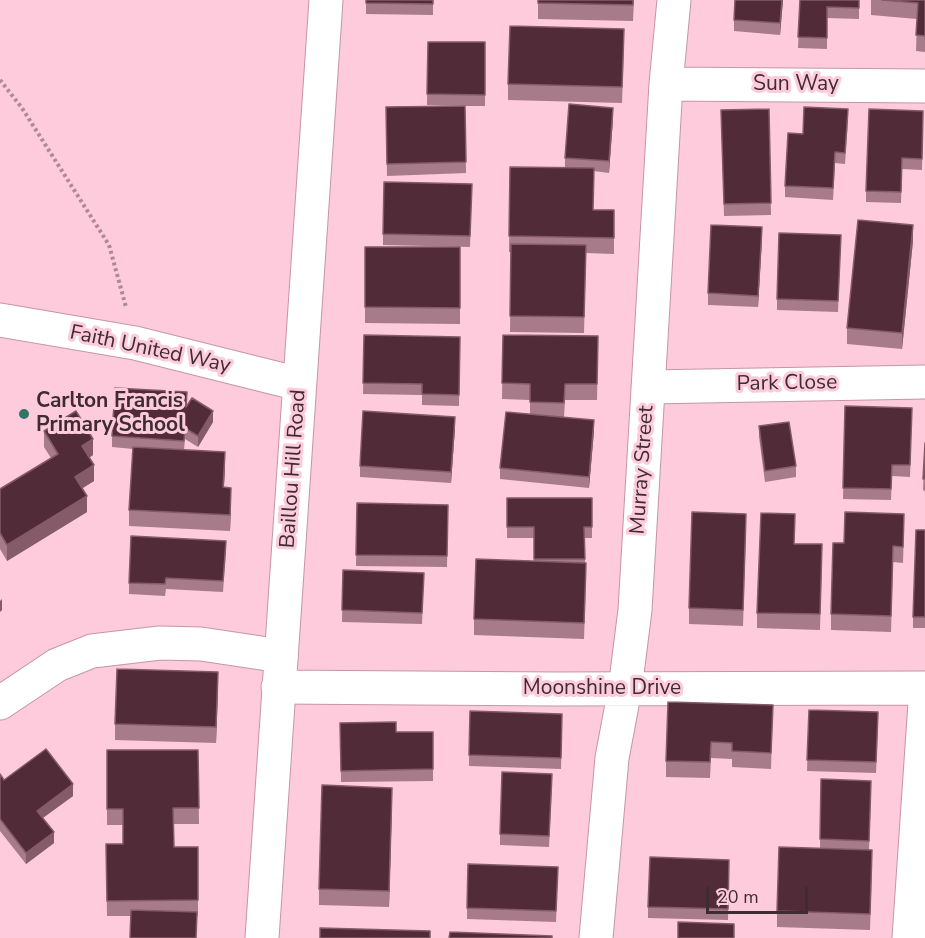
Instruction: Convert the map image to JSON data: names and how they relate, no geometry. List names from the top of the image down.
{
  "streets": {
    "street": [
      "Sun Way",
      "Faith United Way",
      "Park Close",
      "Baillou Hill Road",
      "Murray Street",
      "Moonshine Drive"
    ]
  },
  "crossings": [
    ["Sun Way", "Murray Street"],
    ["Faith United Way", "Baillou Hill Road"],
    ["Park Close", "Murray Street"],
    ["Baillou Hill Road", "Moonshine Drive"],
    ["Murray Street", "Moonshine Drive"]
  ],
  "places": ["Carlton Francis Primary School"],
  "scale_bar": "20 m"
}
